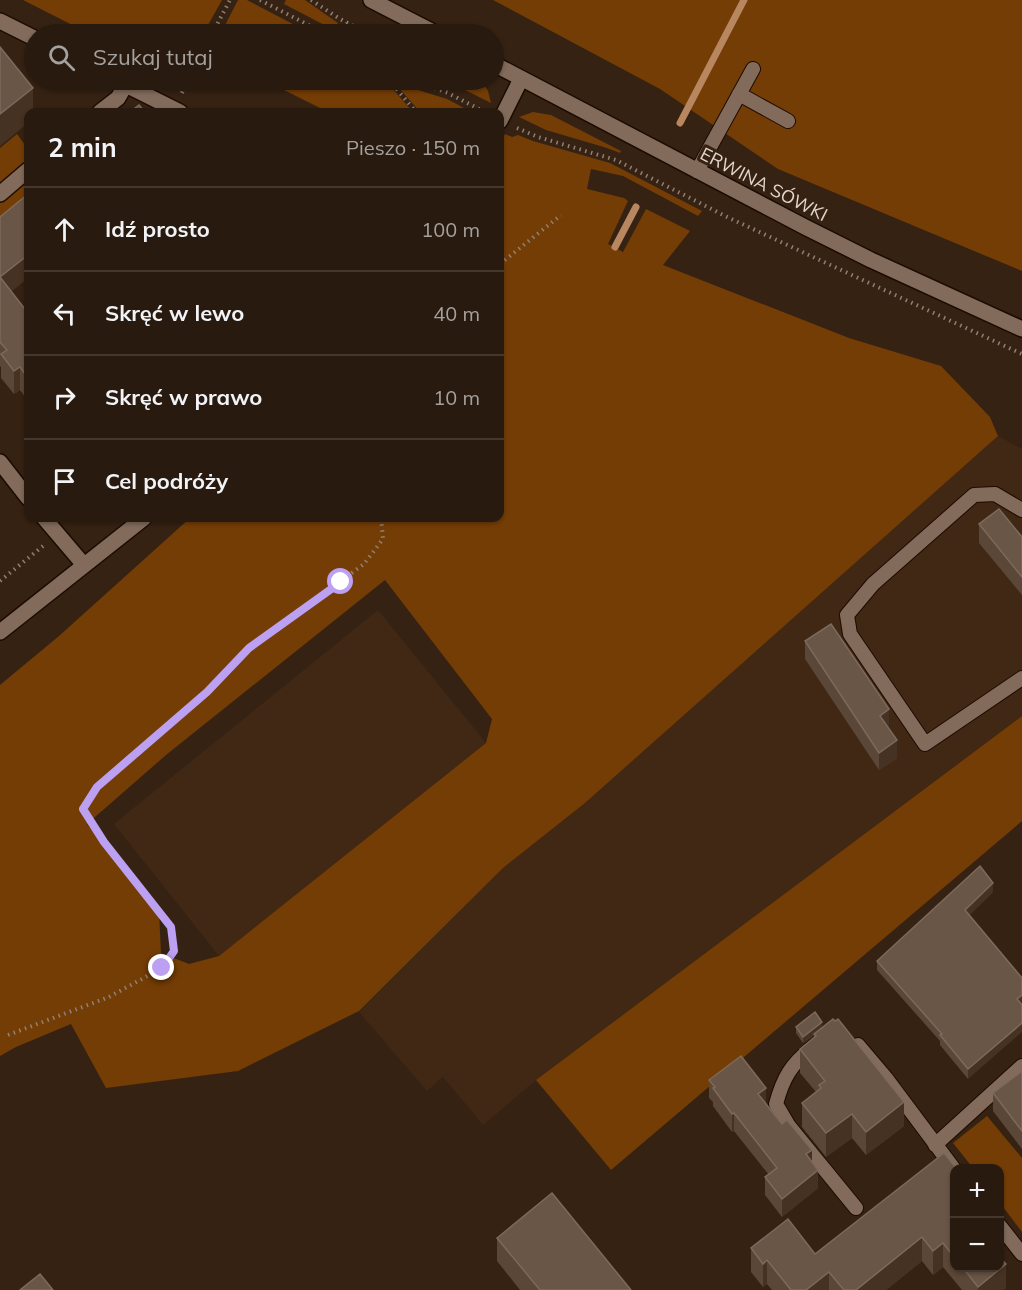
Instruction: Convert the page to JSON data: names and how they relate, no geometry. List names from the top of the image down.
{
  "streets": {
    "street": ["ERWINA SÓWKI"]
  },
  "page": {
    "search": "Szukaj tutaj",
    "heading": ["2 min", "Pieszo · 150 m"],
    "list": [
      ["Idź prosto", "100 m"],
      ["Skręć w lewo", "40 m"],
      ["Skręć w prawo", "10 m"],
      "Cel podróży"
    ],
    "map_buttons": ["+", "−"]
  }
}
